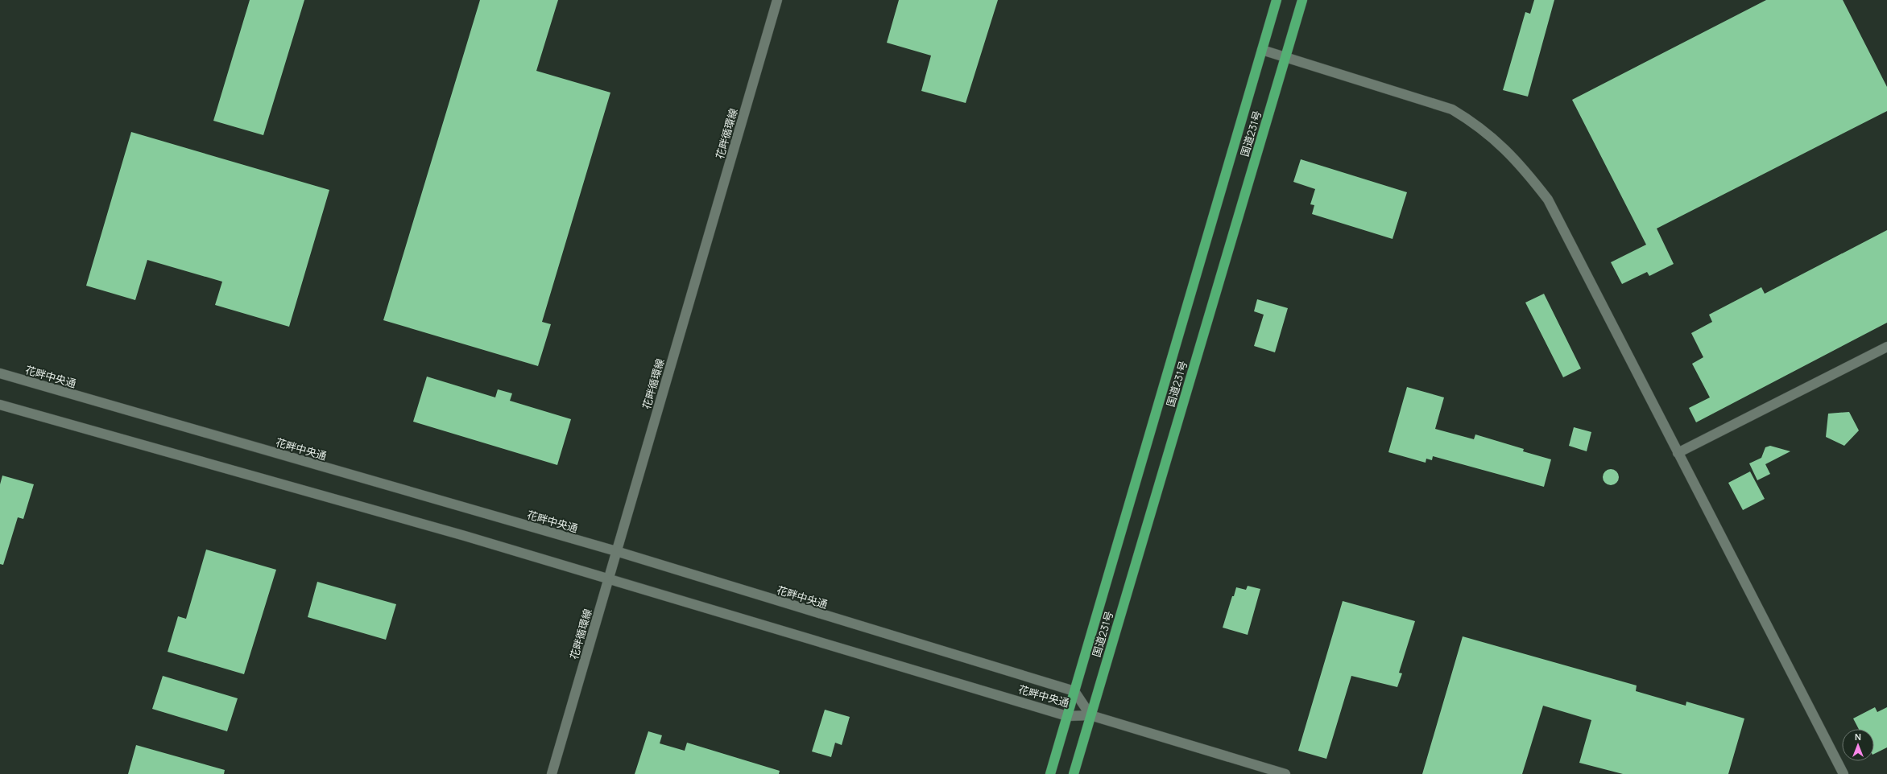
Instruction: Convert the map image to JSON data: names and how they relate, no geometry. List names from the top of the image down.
{
  "streets": {
    "highway": ["国道231号"],
    "street": ["花畔循環線", "花畔中央通"]
  },
  "crossings": [
    ["花畔循環線", "花畔中央通"],
    ["国道231号", "花畔中央通"]
  ],
  "north": "top"
}
